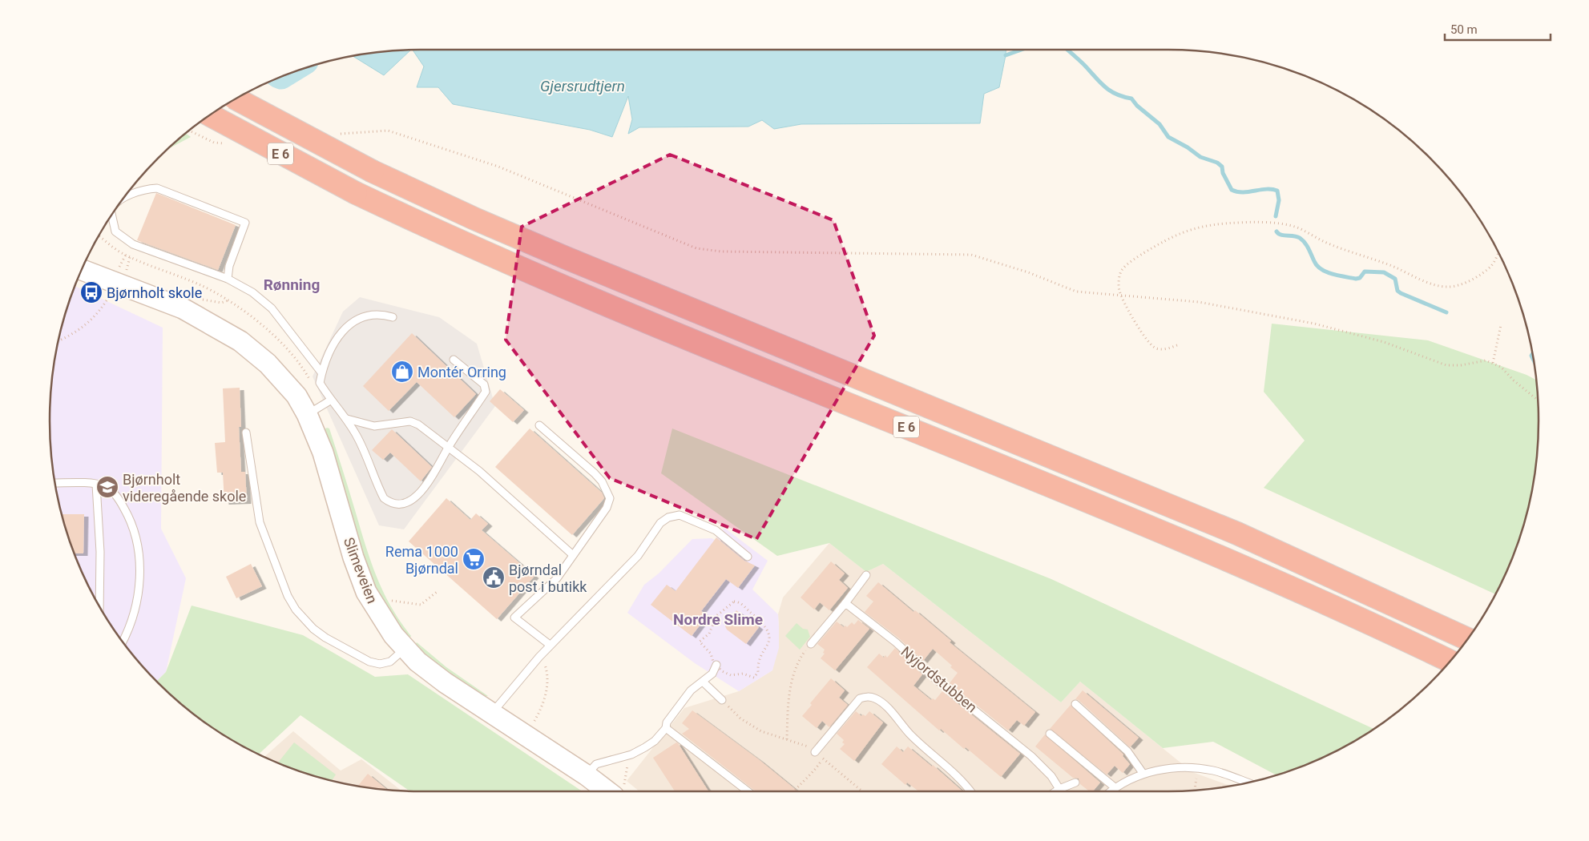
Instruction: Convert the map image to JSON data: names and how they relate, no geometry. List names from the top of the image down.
{
  "streets": {
    "highway": ["E 6"],
    "street": ["Slimeveien"],
    "lane": ["Nyjordstubben"]
  },
  "districts": ["Rønning", "Nordre Slime"],
  "water": ["Gjersrudtjern"],
  "places": {
    "bus stop": ["Bjørnholt skole"],
    "shop": ["Montér Orring"],
    "school or university": ["Bjørnholt videregående skole"],
    "supermarket": ["Rema 1000 Bjørndal"],
    "public building": ["Bjørndal post i butikk"]
  },
  "scale_bar": "50 m"
}
